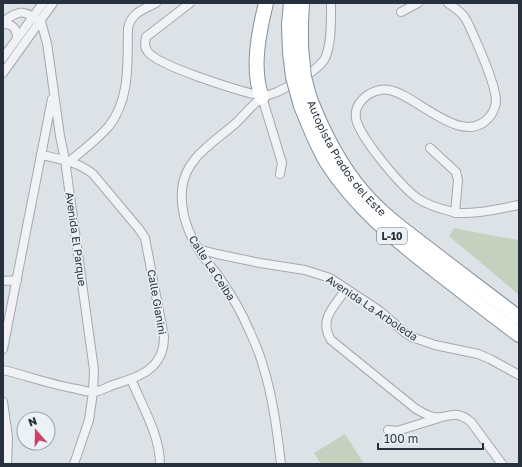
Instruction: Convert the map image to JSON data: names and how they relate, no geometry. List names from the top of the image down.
{
  "streets": {
    "highway": ["Autopista Prados del Este", "L-10"],
    "street": [
      "Avenida El Parque",
      "Calle La Ceiba",
      "Calle Gianini",
      "Avenida La Arboleda"
    ]
  },
  "crossings": [
    ["Avenida El Parque", "Calle Gianini"],
    ["Calle La Ceiba", "Avenida La Arboleda"]
  ],
  "scale_bar": "100 m",
  "north": "top"
}
